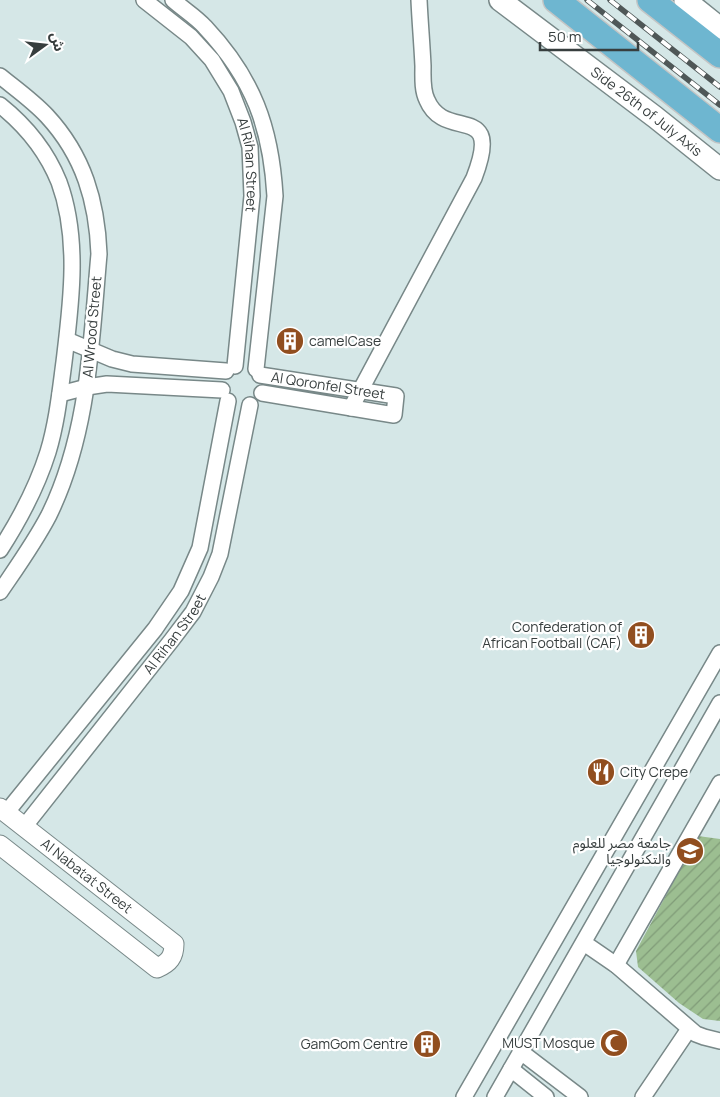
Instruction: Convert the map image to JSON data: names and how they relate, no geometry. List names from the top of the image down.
{
  "streets": {
    "main road": ["Side 26th of July Axis"],
    "street": [
      "Al Rihan Street",
      "Al Wrood Street",
      "Al Qoronfel Street",
      "Al Nabatat Street"
    ]
  },
  "crossings": [
    ["Al Rihan Street", "Al Qoronfel Street"],
    ["Al Rihan Street", "Al Nabatat Street"]
  ],
  "places": {
    "building": ["camelCase", "Confederation of African Football (CAF)", "GamGom Centre"],
    "restaurant": ["City Crepe"],
    "school or university": ["جامعة مصر للعلوم والتكنولوجيا"],
    "mosque": ["MUST Mosque"]
  },
  "scale_bar": "50 m",
  "north": "right"
}
